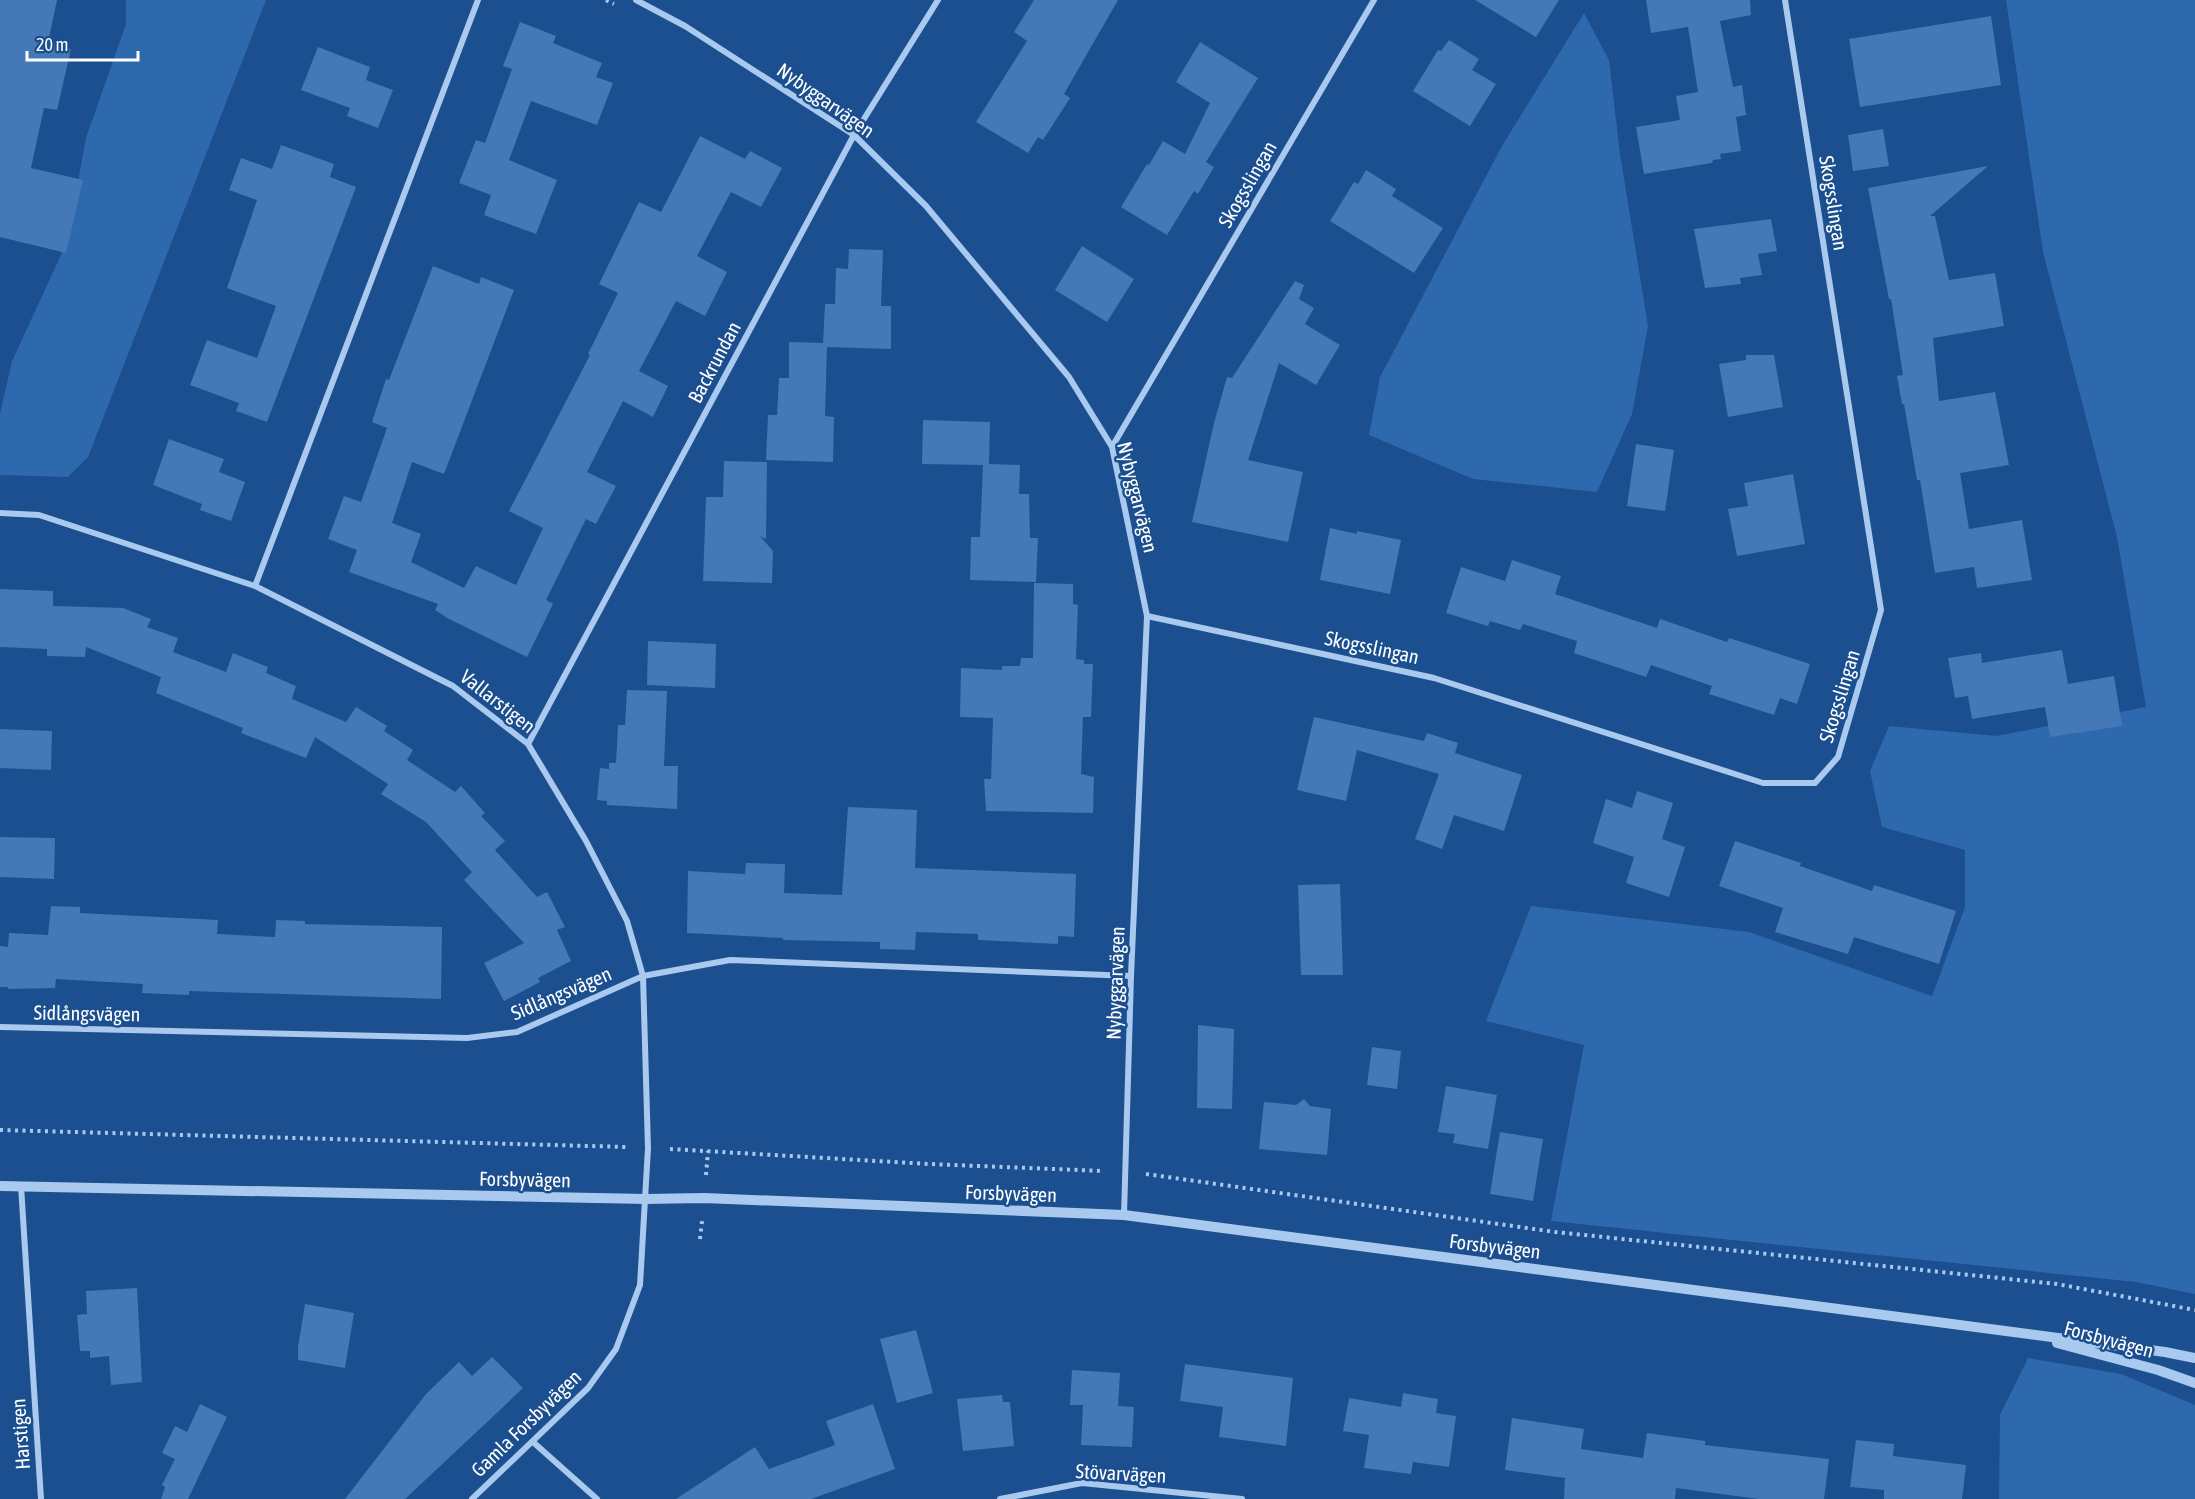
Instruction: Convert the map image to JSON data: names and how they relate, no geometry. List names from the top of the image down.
{
  "streets": {
    "street": [
      "Nybyggarvägen",
      "Skogsslingan",
      "Backrundan",
      "Vallarstigen",
      "Sidlångsvägen",
      "Forsbyvägen",
      "Gamla Forsbyvägen",
      "Harstigen",
      "Stövarvägen"
    ]
  },
  "crossings": [
    ["Nybyggarvägen", "Skogsslingan"],
    ["Nybyggarvägen", "Backrundan"],
    ["Nybyggarvägen", "Sidlångsvägen"],
    ["Nybyggarvägen", "Forsbyvägen"],
    ["Backrundan", "Vallarstigen"],
    ["Vallarstigen", "Sidlångsvägen"],
    ["Vallarstigen", "Forsbyvägen"],
    ["Vallarstigen", "Gamla Forsbyvägen"],
    ["Forsbyvägen", "Gamla Forsbyvägen"],
    ["Forsbyvägen", "Harstigen"]
  ],
  "scale_bar": "20 m"
}
